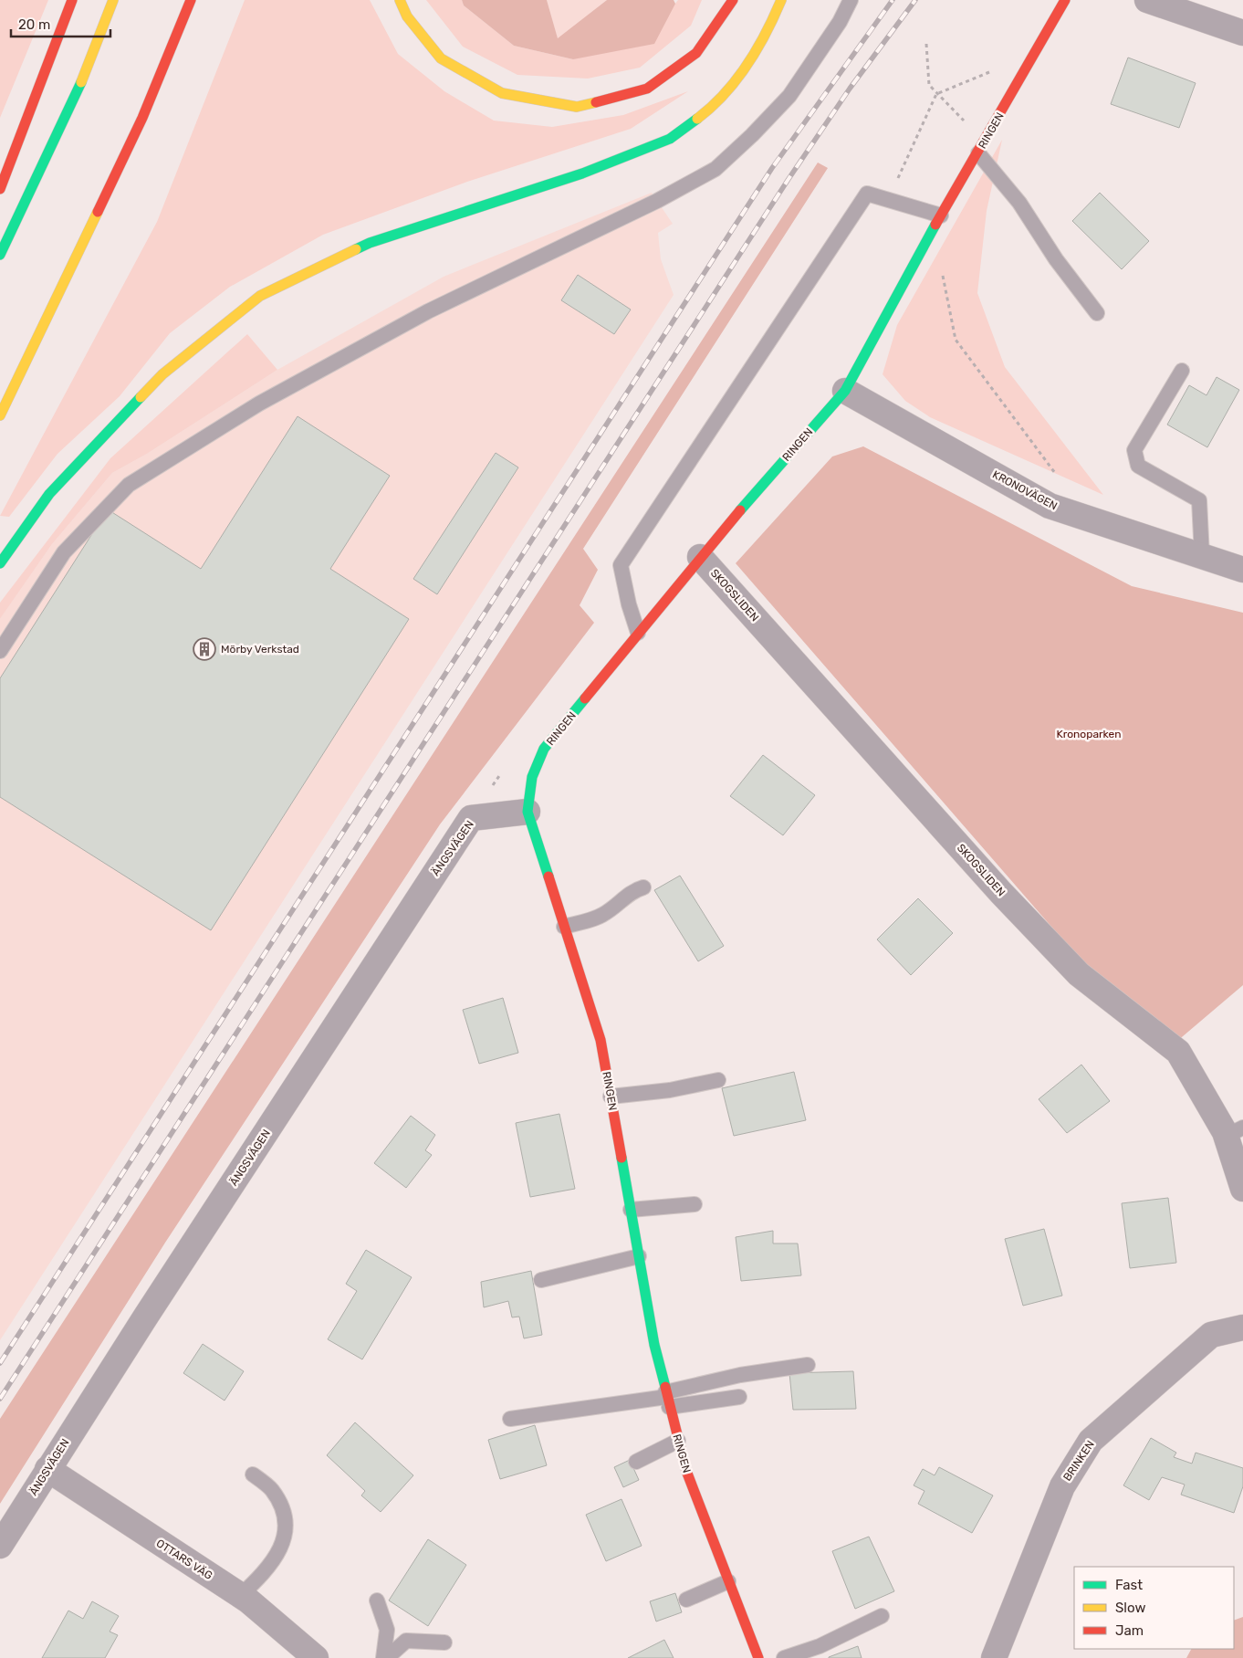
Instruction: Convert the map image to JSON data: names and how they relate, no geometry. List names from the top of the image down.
{
  "streets": {
    "main road": ["RINGEN"],
    "street": [
      "KRONOVÄGEN",
      "SKOGSLIDEN",
      "ÄNGSVÄGEN",
      "BRINKEN",
      "OTTARS VÄG"
    ]
  },
  "crossings": [
    ["RINGEN", "KRONOVÄGEN"],
    ["RINGEN", "SKOGSLIDEN"],
    ["RINGEN", "ÄNGSVÄGEN"],
    ["ÄNGSVÄGEN", "OTTARS VÄG"]
  ],
  "parks": ["Kronoparken"],
  "places": {
    "building": ["Mörby Verkstad"]
  },
  "legend": ["Fast", "Slow", "Jam"],
  "scale_bar": "20 m"
}
